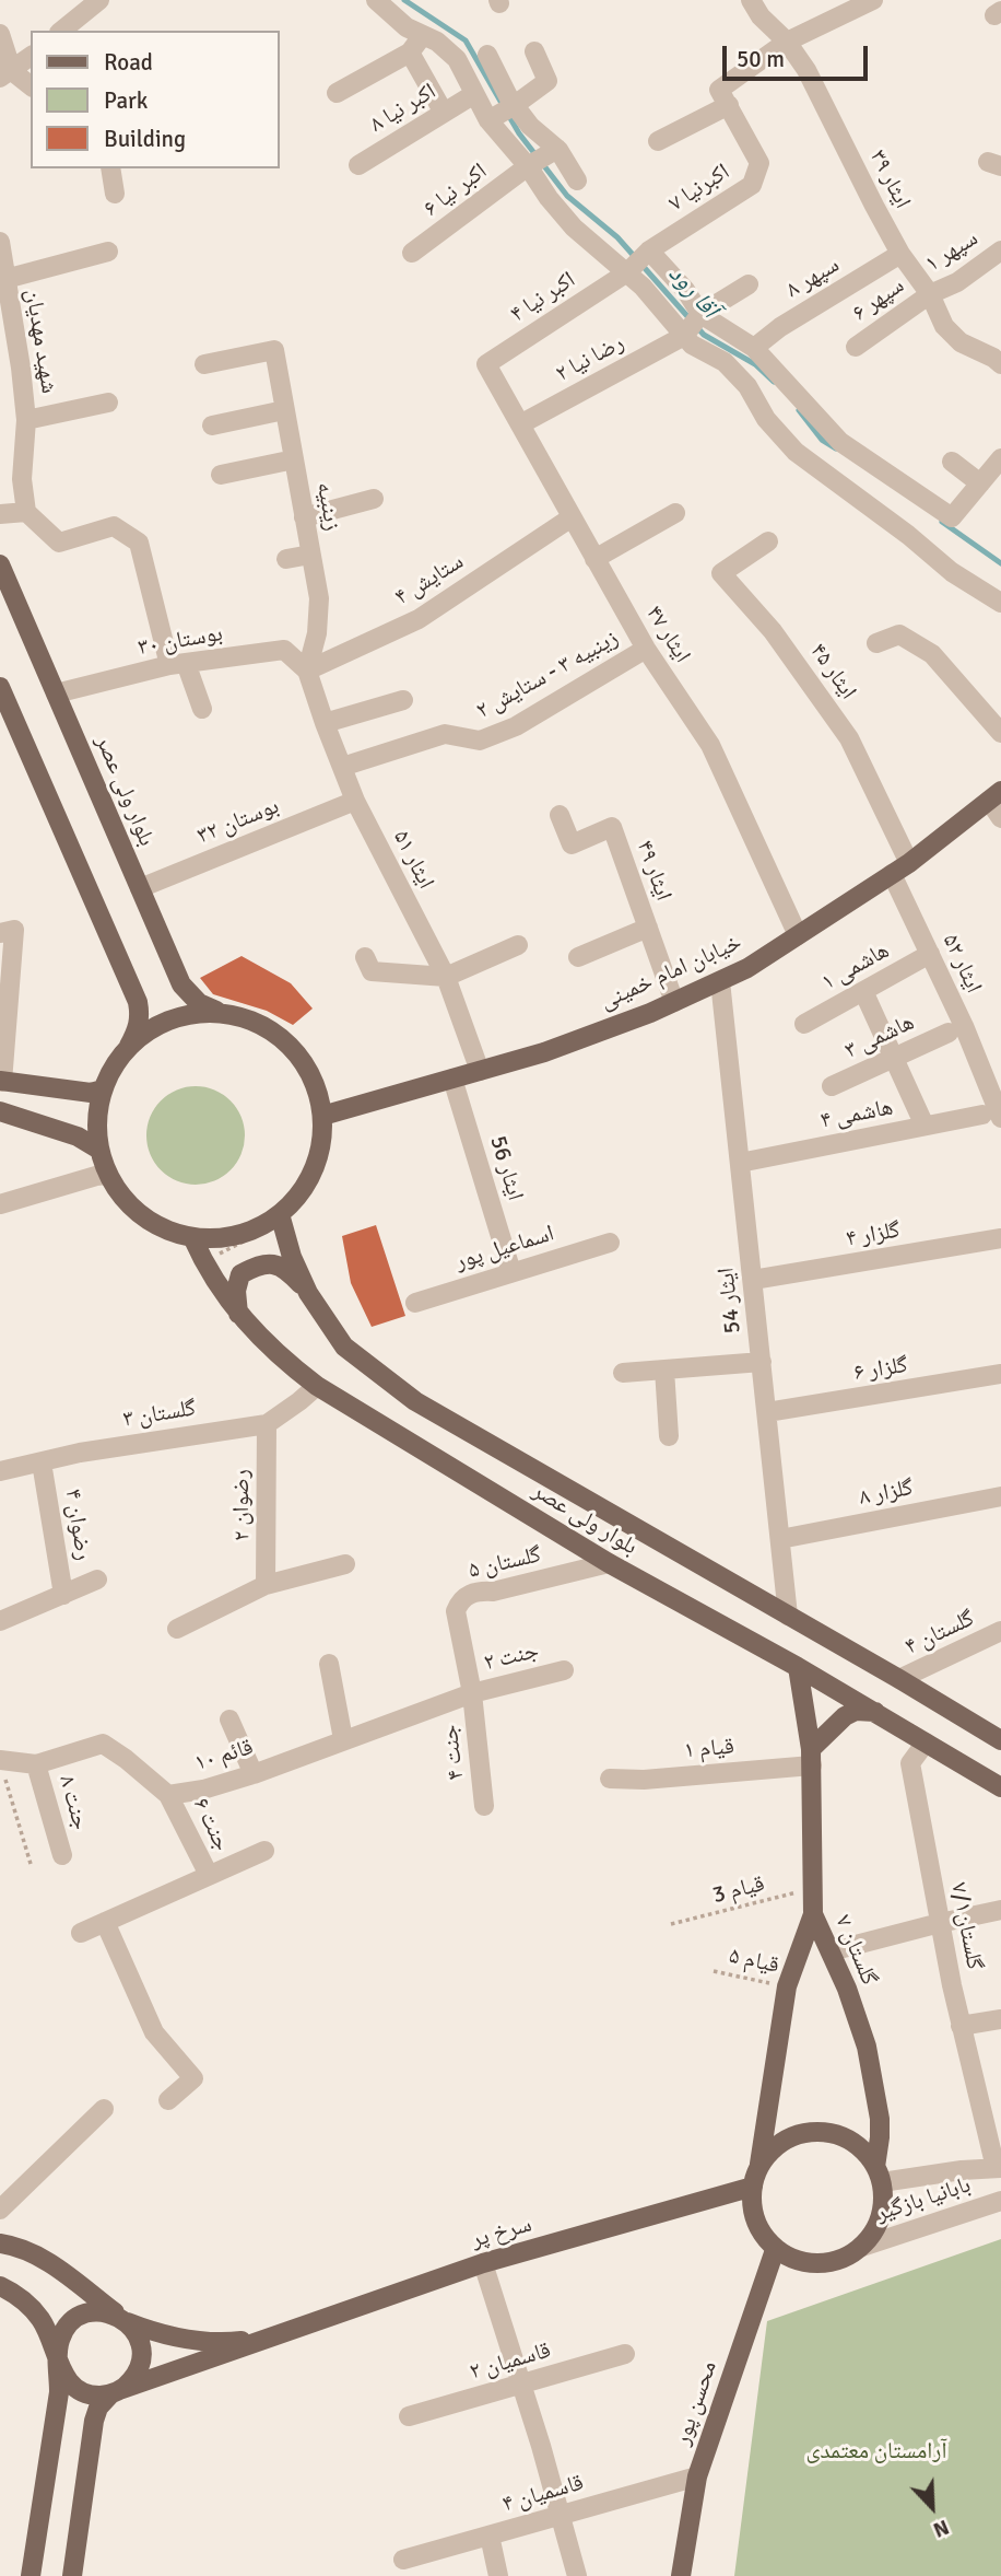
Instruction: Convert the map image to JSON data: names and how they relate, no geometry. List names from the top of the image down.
{
  "streets": {
    "main road": [
      "بلوار ولی عصر",
      "خیابان امام خمینی",
      "گلستان ۷",
      "سرخ پر",
      "محسن پور"
    ],
    "street": [
      "اکبر نیا ۸",
      "ایثار ۳۹",
      "اکبرنیا ۷",
      "اکبر نیا ۶",
      "سپهر ۱",
      "سپهر ۸",
      "اکبر نیا ۴",
      "سپهر ۶",
      "شهید مهدیان",
      "رضا نیا ۲",
      "زینبیه",
      "ستایش ۴",
      "ایثار ۴۷",
      "بوستان ۳۰",
      "ایثار ۴۵",
      "زینبیه ۳ - ستایش ۲",
      "بوستان ۳۲",
      "ایثار ۵۱",
      "ایثار ۴۹",
      "ایثار ۵۲",
      "هاشمی ۱",
      "هاشمی ۳",
      "هاشمی ۴",
      "ایثار 56",
      "گلزار ۴",
      "اسماعیل پور",
      "ایثار 54",
      "گلزار ۶",
      "گلستان ۳",
      "گلزار ۸",
      "رضوان ۲",
      "رضوان ۴",
      "گلستان ۵",
      "گلستان ۴",
      "جنت ۲",
      "قیام ۱",
      "جنت ۴",
      "قائم ۱۰",
      "جنت ۸",
      "جنت ۶",
      "گلستان۷/۱",
      "بابانیا بازگیر",
      "قاسمیان ۲",
      "قاسمیان ۴"
    ],
    "path": ["قیام 3", "قیام ۵"]
  },
  "crossings": [
    ["ایثار ۳۹", "سپهر ۱"],
    ["ایثار ۳۹", "سپهر ۸"],
    ["ایثار ۳۹", "سپهر ۶"],
    ["اکبرنیا ۷", "اکبر نیا ۴"],
    ["سپهر ۱", "سپهر ۶"],
    ["اکبر نیا ۴", "ایثار ۴۷"],
    ["رضا نیا ۲", "ایثار ۴۷"],
    ["زینبیه", "ستایش ۴"],
    ["زینبیه", "بوستان ۳۰"],
    ["زینبیه", "ایثار ۵۱"],
    ["ستایش ۴", "ایثار ۴۷"],
    ["ستایش ۴", "بوستان ۳۰"],
    ["ستایش ۴", "ایثار ۵۱"],
    ["ایثار ۴۷", "زینبیه ۳ - ستایش ۲"],
    ["ایثار ۴۷", "خیابان امام خمینی"],
    ["بوستان ۳۰", "بلوار ولی عصر"],
    ["بوستان ۳۰", "ایثار ۵۱"],
    ["ایثار ۴۵", "خیابان امام خمینی"],
    ["زینبیه ۳ - ستایش ۲", "ایثار ۵۱"],
    ["بلوار ولی عصر", "بوستان ۳۲"],
    ["بلوار ولی عصر", "خیابان امام خمینی"],
    ["بلوار ولی عصر", "ایثار 54"],
    ["بلوار ولی عصر", "گلستان ۳"],
    ["بلوار ولی عصر", "گلستان ۵"],
    ["بلوار ولی عصر", "گلستان ۴"],
    ["بلوار ولی عصر", "گلستان۷/۱"],
    ["بلوار ولی عصر", "گلستان ۷"],
    ["بوستان ۳۲", "ایثار ۵۱"],
    ["ایثار ۵۱", "خیابان امام خمینی"],
    ["ایثار ۴۹", "خیابان امام خمینی"],
    ["ایثار ۵۲", "هاشمی ۱"],
    ["ایثار ۵۲", "خیابان امام خمینی"],
    ["ایثار ۵۲", "هاشمی ۴"],
    ["خیابان امام خمینی", "ایثار 56"],
    ["خیابان امام خمینی", "ایثار 54"],
    ["هاشمی ۴", "ایثار 54"],
    ["ایثار 56", "اسماعیل پور"],
    ["گلزار ۴", "ایثار 54"],
    ["ایثار 54", "گلزار ۶"],
    ["ایثار 54", "گلزار ۸"],
    ["گلستان ۳", "رضوان ۲"],
    ["گلستان ۳", "رضوان ۴"],
    ["گلستان ۵", "جنت ۲"],
    ["گلستان ۵", "جنت ۴"],
    ["گلستان ۵", "قائم ۱۰"],
    ["جنت ۲", "جنت ۴"],
    ["جنت ۲", "قائم ۱۰"],
    ["قیام ۱", "گلستان ۷"],
    ["جنت ۴", "قائم ۱۰"],
    ["قائم ۱۰", "جنت ۶"],
    ["قیام 3", "گلستان ۷"],
    ["گلستان۷/۱", "بابانیا بازگیر"],
    ["گلستان ۷", "بابانیا بازگیر"],
    ["گلستان ۷", "سرخ پر"],
    ["گلستان ۷", "محسن پور"],
    ["بابانیا بازگیر", "سرخ پر"],
    ["بابانیا بازگیر", "محسن پور"],
    ["سرخ پر", "محسن پور"],
    ["محسن پور", "قاسمیان ۴"]
  ],
  "water": ["آقا رود"],
  "parks": ["آرامستان معتمدی"],
  "legend": ["Road", "Park", "Building"],
  "scale_bar": "50 m",
  "north": "bottom right"
}
